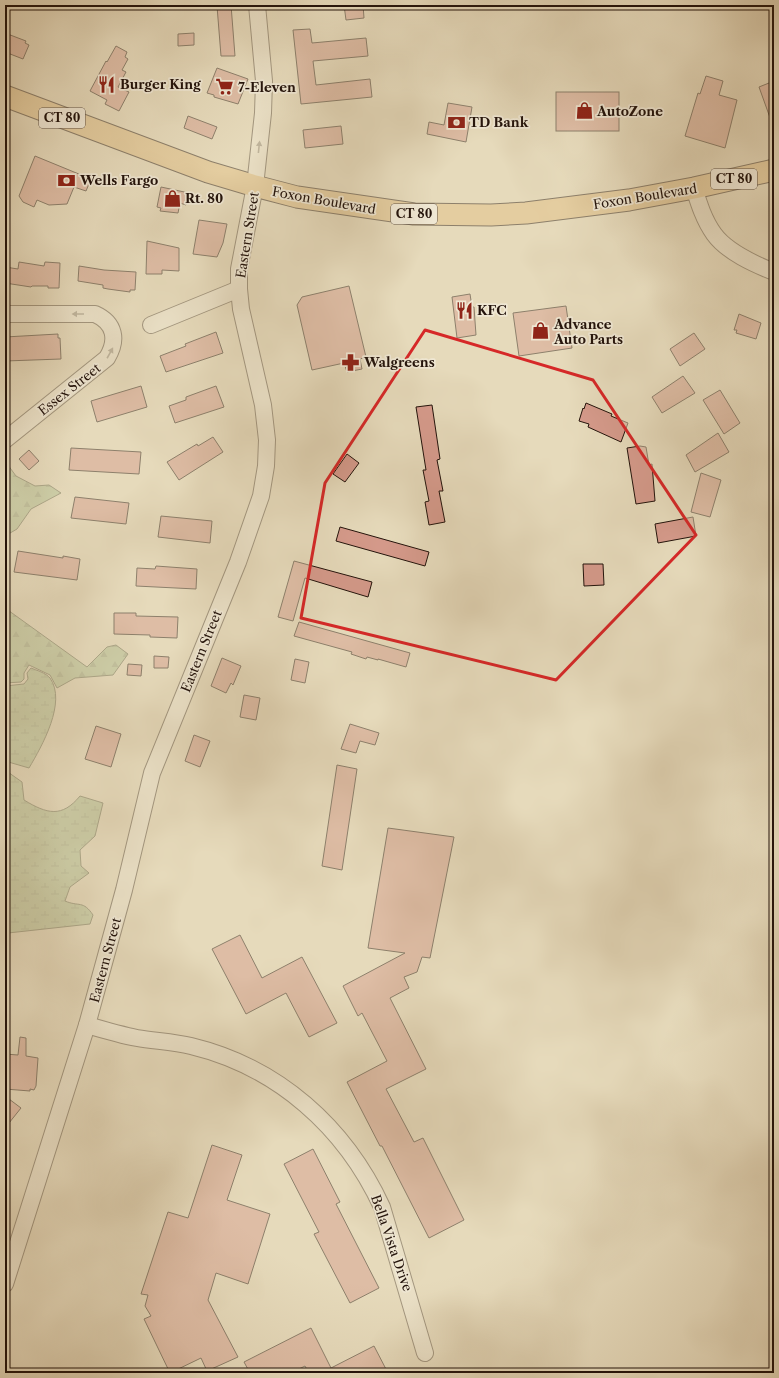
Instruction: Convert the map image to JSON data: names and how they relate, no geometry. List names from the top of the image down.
{
  "streets": {
    "main road": ["CT 80", "Foxon Boulevard"],
    "street": ["Eastern Street", "Essex Street", "Bella Vista Drive"]
  },
  "crossings": [
    ["Foxon Boulevard", "Eastern Street"],
    ["Eastern Street", "Bella Vista Drive"]
  ],
  "places": {
    "restaurant": ["Burger King", "KFC"],
    "supermarket": ["7-Eleven"],
    "shop": ["AutoZone", "Rt. 80", "Advance Auto Parts"],
    "bank": ["TD Bank", "Wells Fargo"],
    "pharmacy": ["Walgreens"]
  }
}
